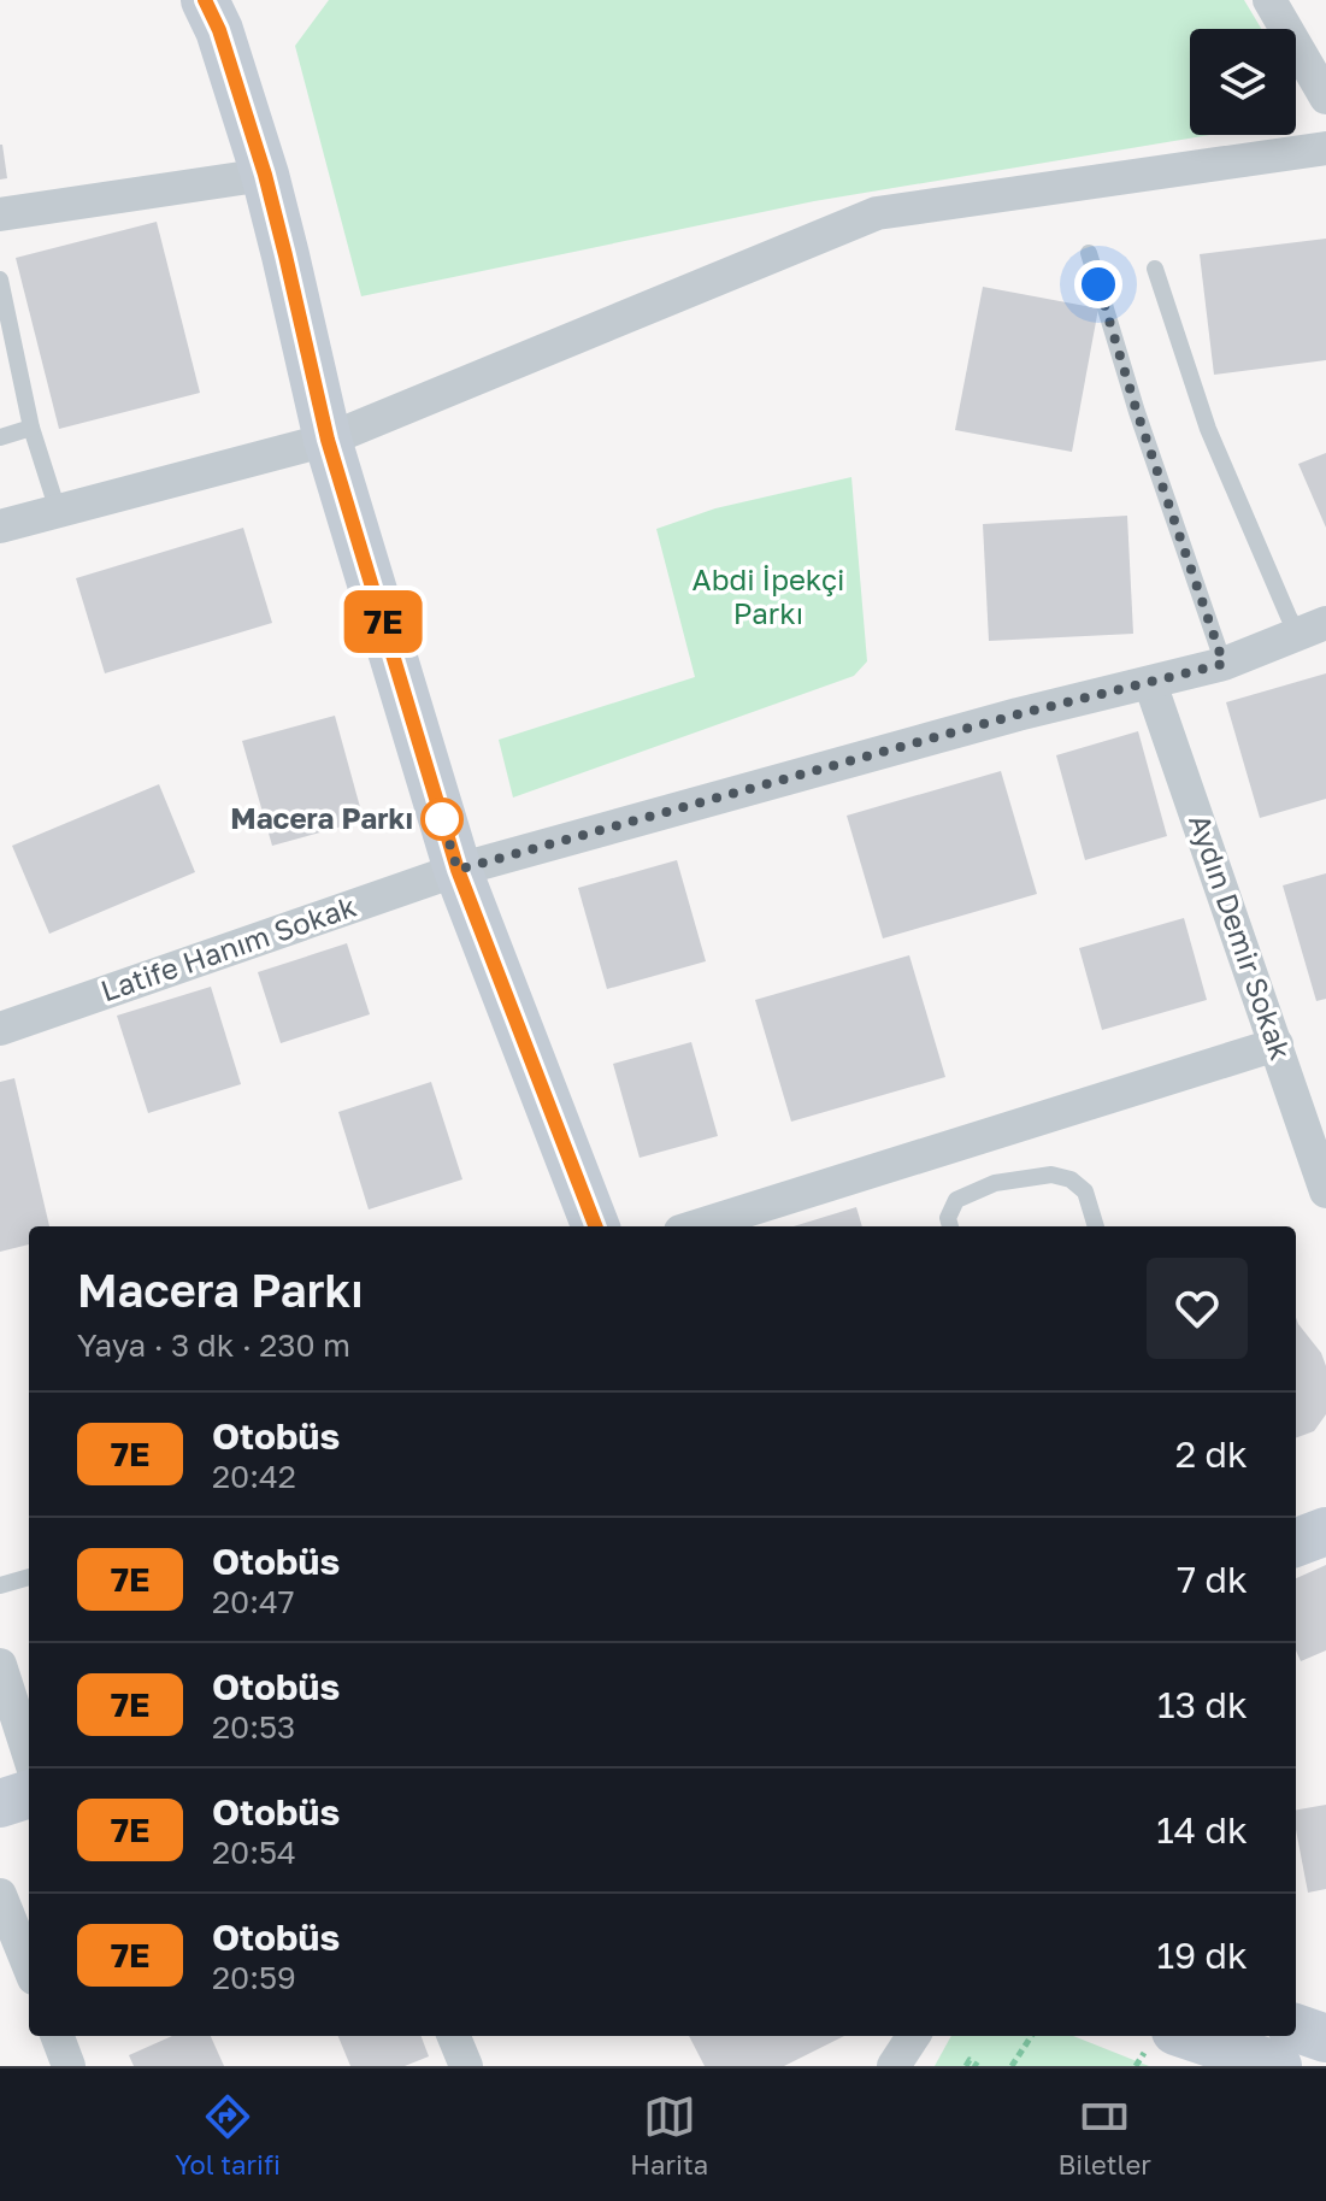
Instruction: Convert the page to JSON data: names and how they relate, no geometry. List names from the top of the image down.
{
  "streets": {
    "street": ["Aydın Demir Sokak", "Latife Hanım Sokak"]
  },
  "crossings": [
    ["Aydın Demir Sokak", "Latife Hanım Sokak"]
  ],
  "parks": ["Abdi İpekçi Parkı"],
  "places": ["Macera Parkı"],
  "lines": ["bus line 7E"],
  "page": {
    "on_map": "7E",
    "heading": ["Macera Parkı", "Yaya · 3 dk · 230 m"],
    "list": [
      {
        "mark": "7E",
        "name": "Otobüs",
        "note": "20:42",
        "value": "2 dk"
      },
      {
        "mark": "7E",
        "name": "Otobüs",
        "note": "20:47",
        "value": "7 dk"
      },
      {
        "mark": "7E",
        "name": "Otobüs",
        "note": "20:53",
        "value": "13 dk"
      },
      {
        "mark": "7E",
        "name": "Otobüs",
        "note": "20:54",
        "value": "14 dk"
      },
      {
        "mark": "7E",
        "name": "Otobüs",
        "note": "20:59",
        "value": "19 dk"
      }
    ],
    "tabs": ["Yol tarifi", "Harita", "Biletler"]
  }
}
